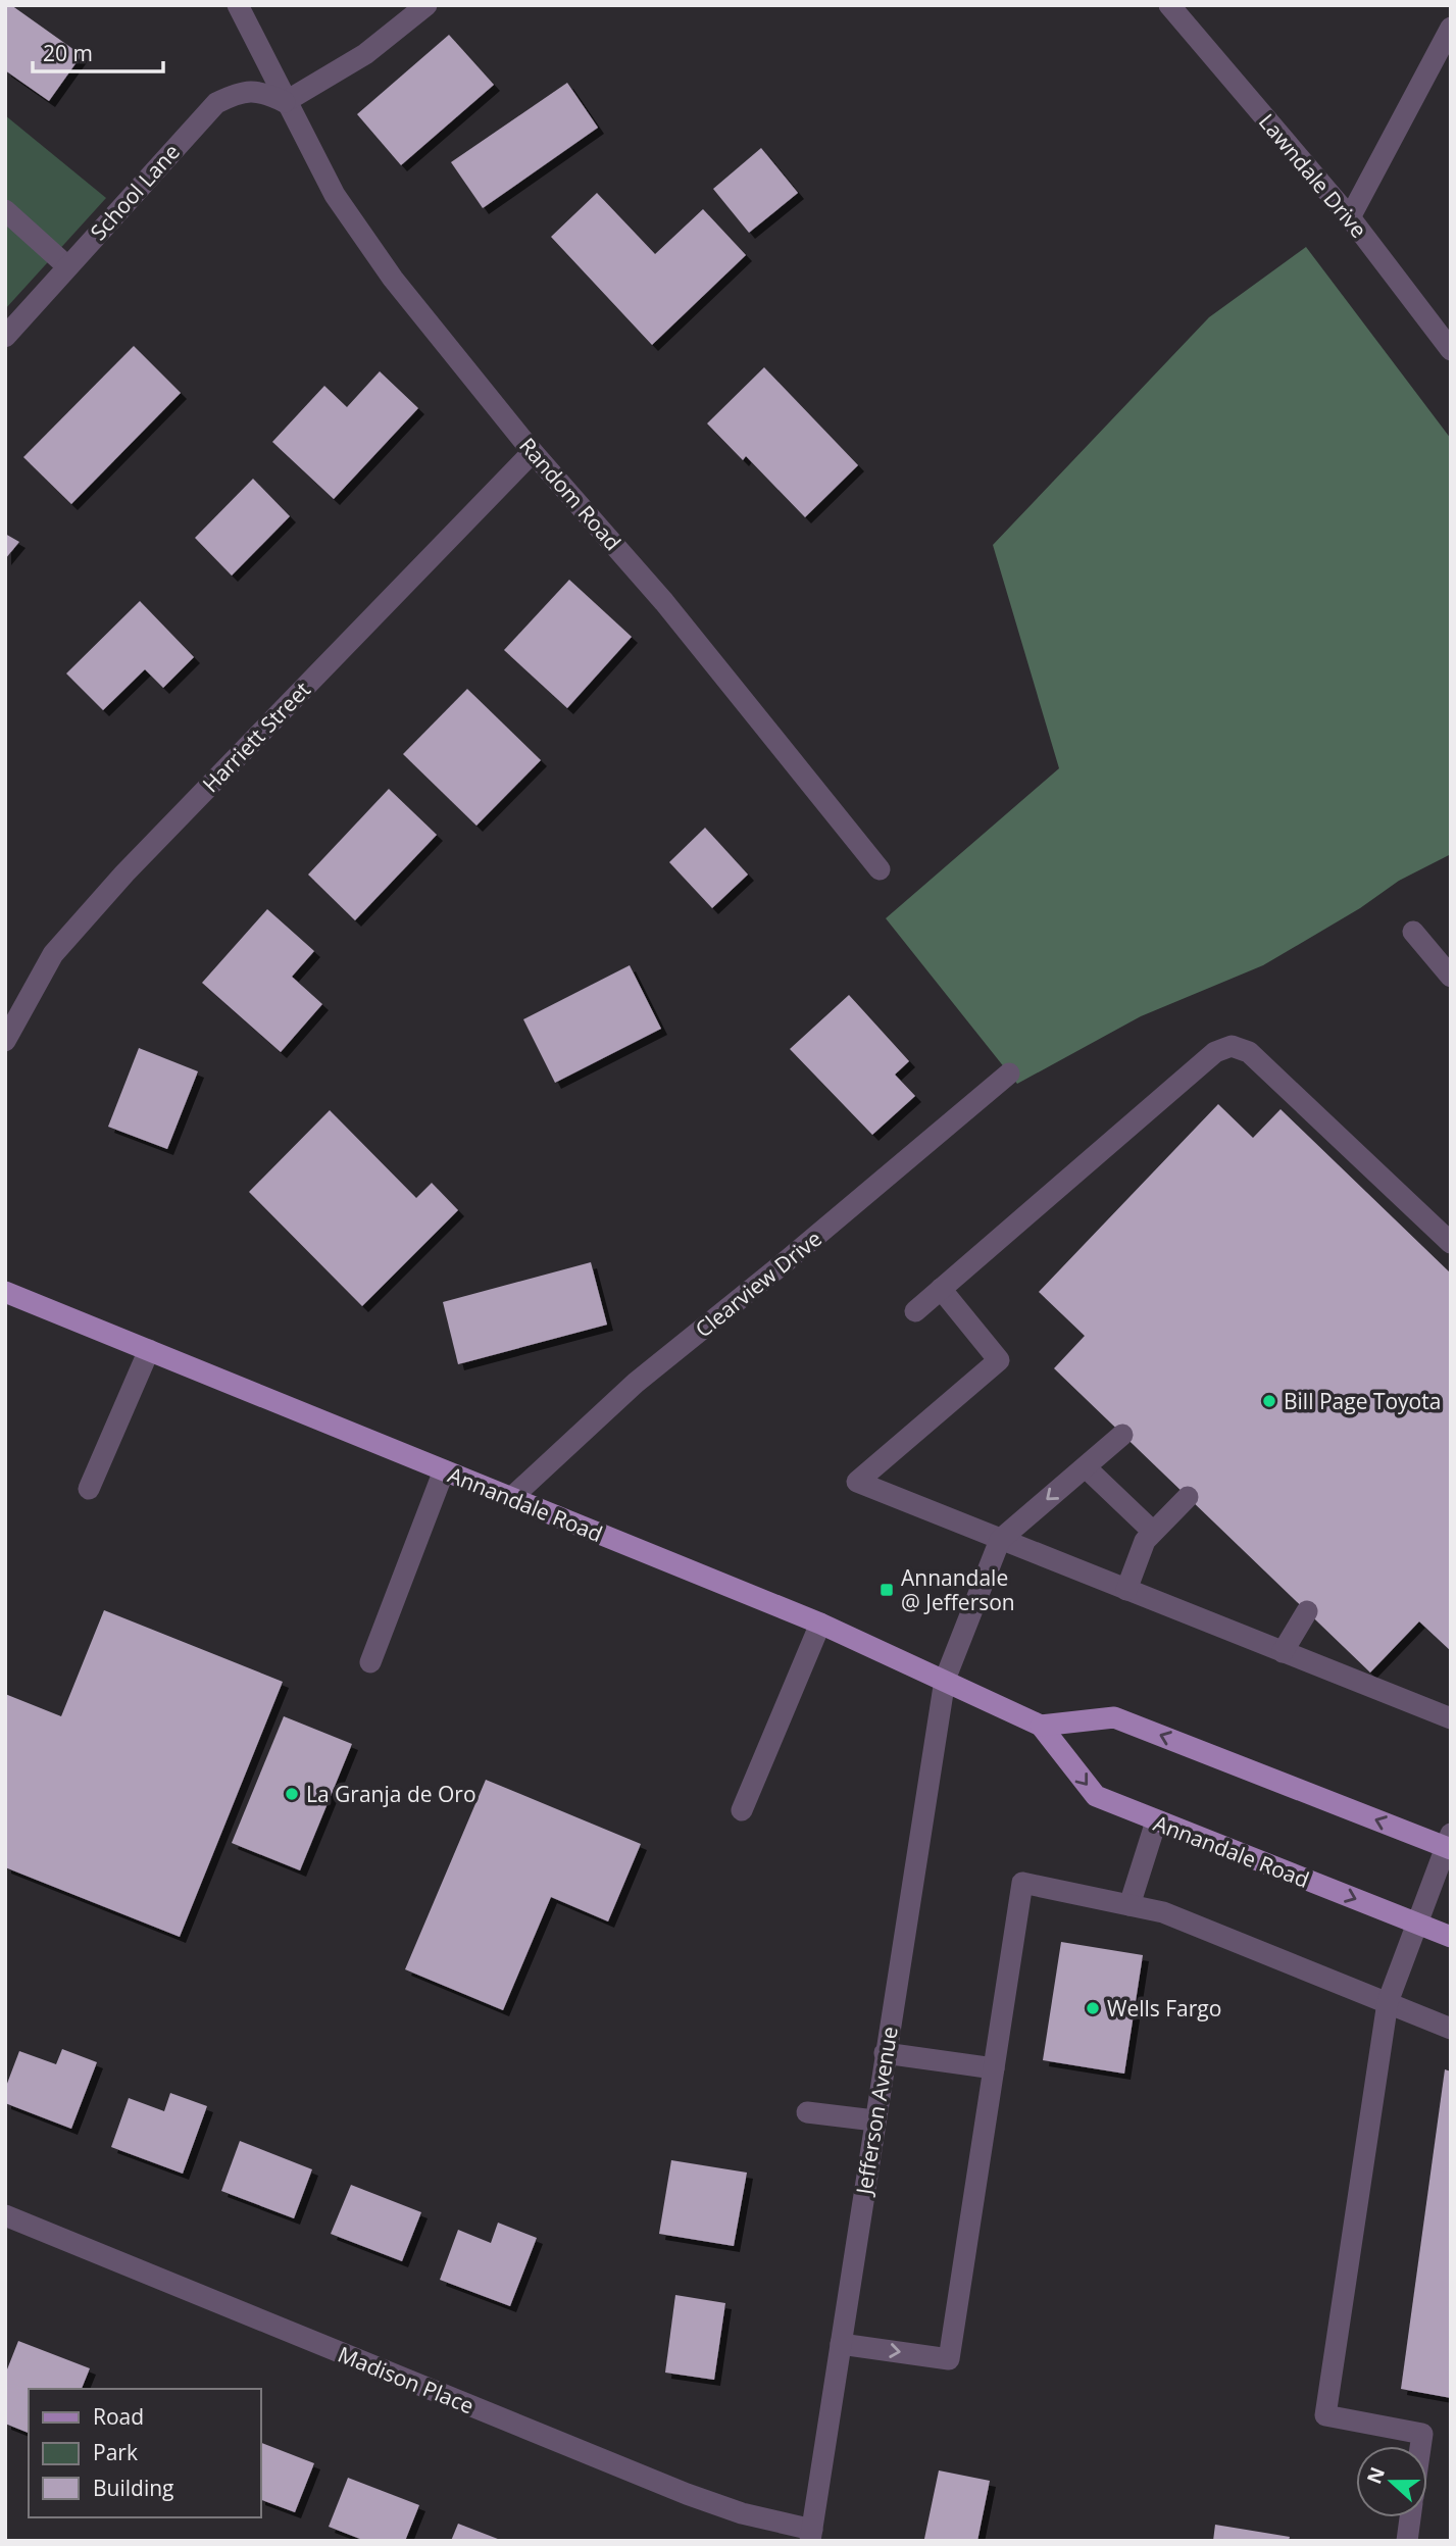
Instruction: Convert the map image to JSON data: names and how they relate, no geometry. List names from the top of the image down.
{
  "streets": {
    "main road": ["Annandale Road"],
    "street": [
      "Lawndale Drive",
      "School Lane",
      "Random Road",
      "Harriett Street",
      "Clearview Drive",
      "Jefferson Avenue",
      "Madison Place"
    ]
  },
  "crossings": [
    ["School Lane", "Random Road"],
    ["Random Road", "Harriett Street"],
    ["Clearview Drive", "Annandale Road"],
    ["Annandale Road", "Jefferson Avenue"],
    ["Jefferson Avenue", "Madison Place"]
  ],
  "places": {
    "other": ["Bill Page Toyota", "La Granja de Oro", "Wells Fargo"],
    "transit": ["Annandale @ Jefferson"]
  },
  "legend": ["Road", "Park", "Building"],
  "scale_bar": "20 m",
  "north": "left"
}
